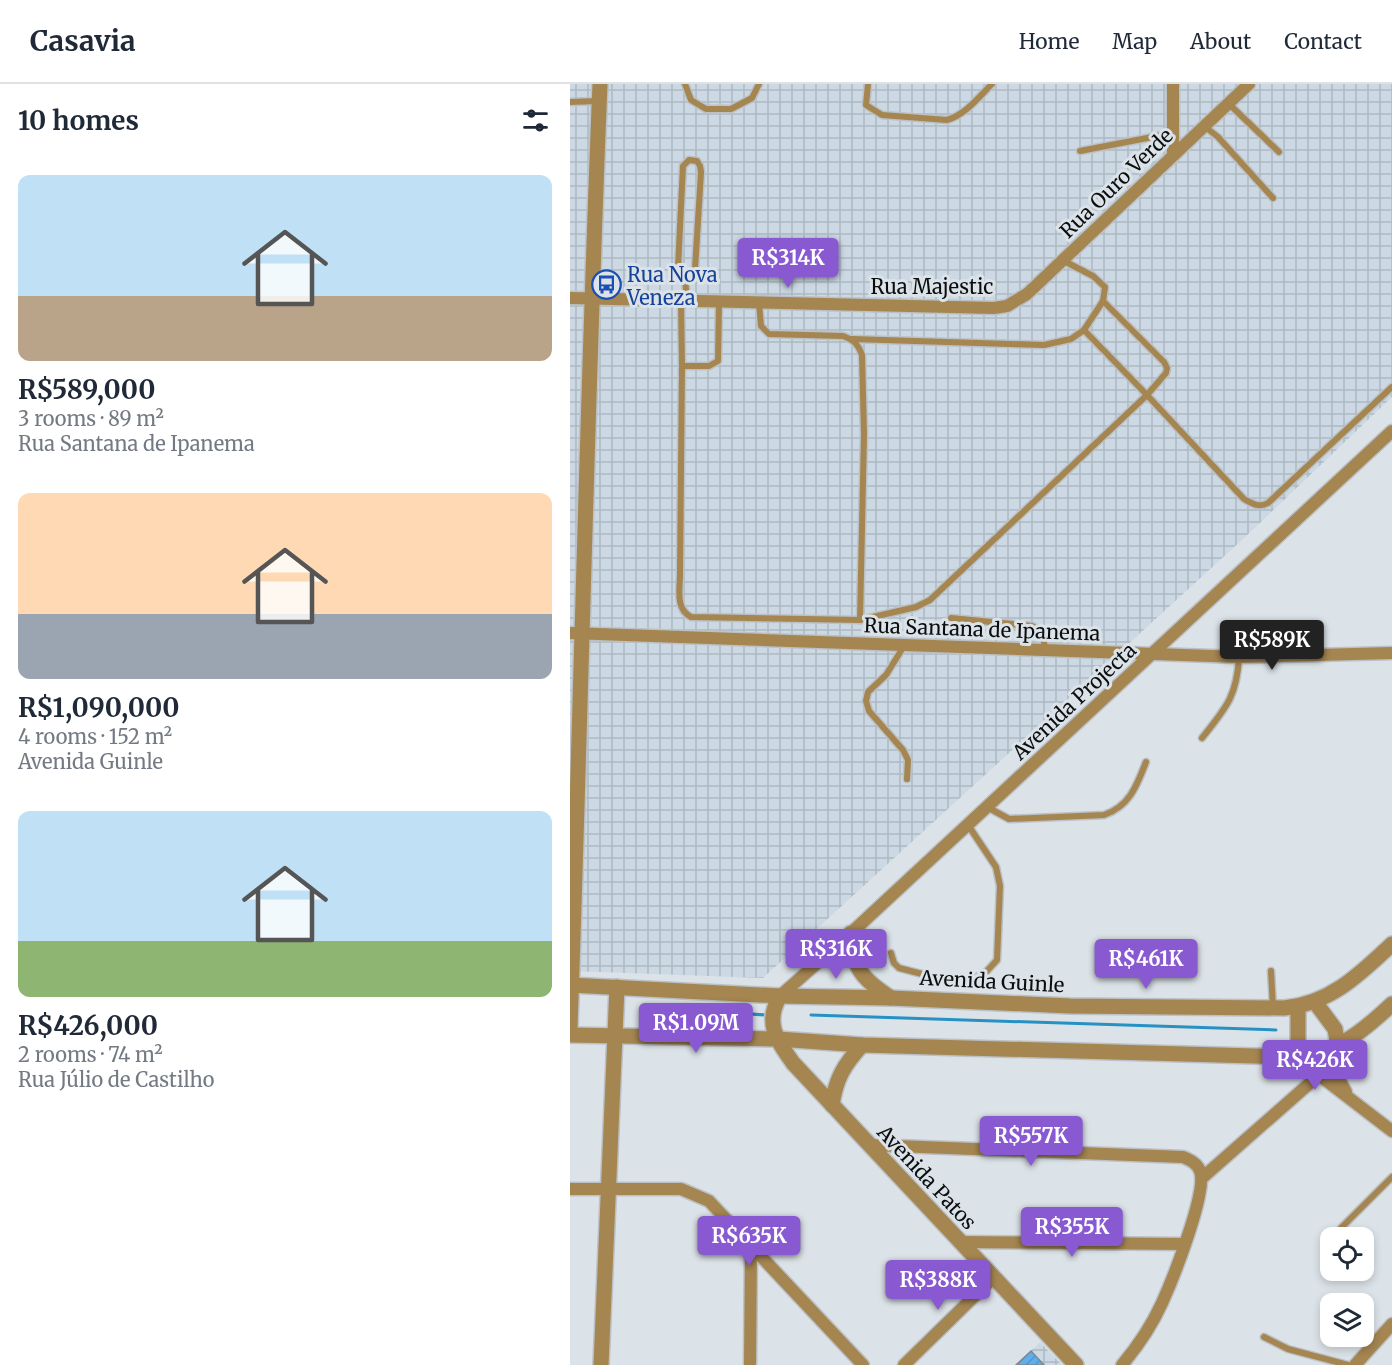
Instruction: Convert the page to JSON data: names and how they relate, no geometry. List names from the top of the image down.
{
  "streets": {
    "street": [
      "Rua Ouro Verde",
      "Rua Majestic",
      "Rua Santana de Ipanema",
      "Avenida Projecta",
      "Avenida Guinle",
      "Avenida Patos"
    ]
  },
  "crossings": [
    ["Rua Ouro Verde", "Rua Majestic"],
    ["Rua Santana de Ipanema", "Avenida Projecta"],
    ["Avenida Projecta", "Avenida Guinle"]
  ],
  "places": {
    "bus stop": ["Rua Nova Veneza"]
  },
  "page": {
    "header": "Casavia",
    "nav": [
      "Home",
      "Map",
      "About",
      "Contact"
    ],
    "heading": "10 homes",
    "list": [
      {
        "name": "R$589,000",
        "note": "3 rooms · 89 m² · Rua Santana de Ipanema"
      },
      {
        "name": "R$1,090,000",
        "note": "4 rooms · 152 m² · Avenida Guinle"
      },
      {
        "name": "R$426,000",
        "note": "2 rooms · 74 m² · Rua Júlio de Castilho"
      }
    ],
    "price": [
      "R$314K",
      "R$589K",
      "R$316K",
      "R$461K",
      "R$1.09M",
      "R$426K",
      "R$557K",
      "R$355K",
      "R$635K",
      "R$388K"
    ]
  }
}
